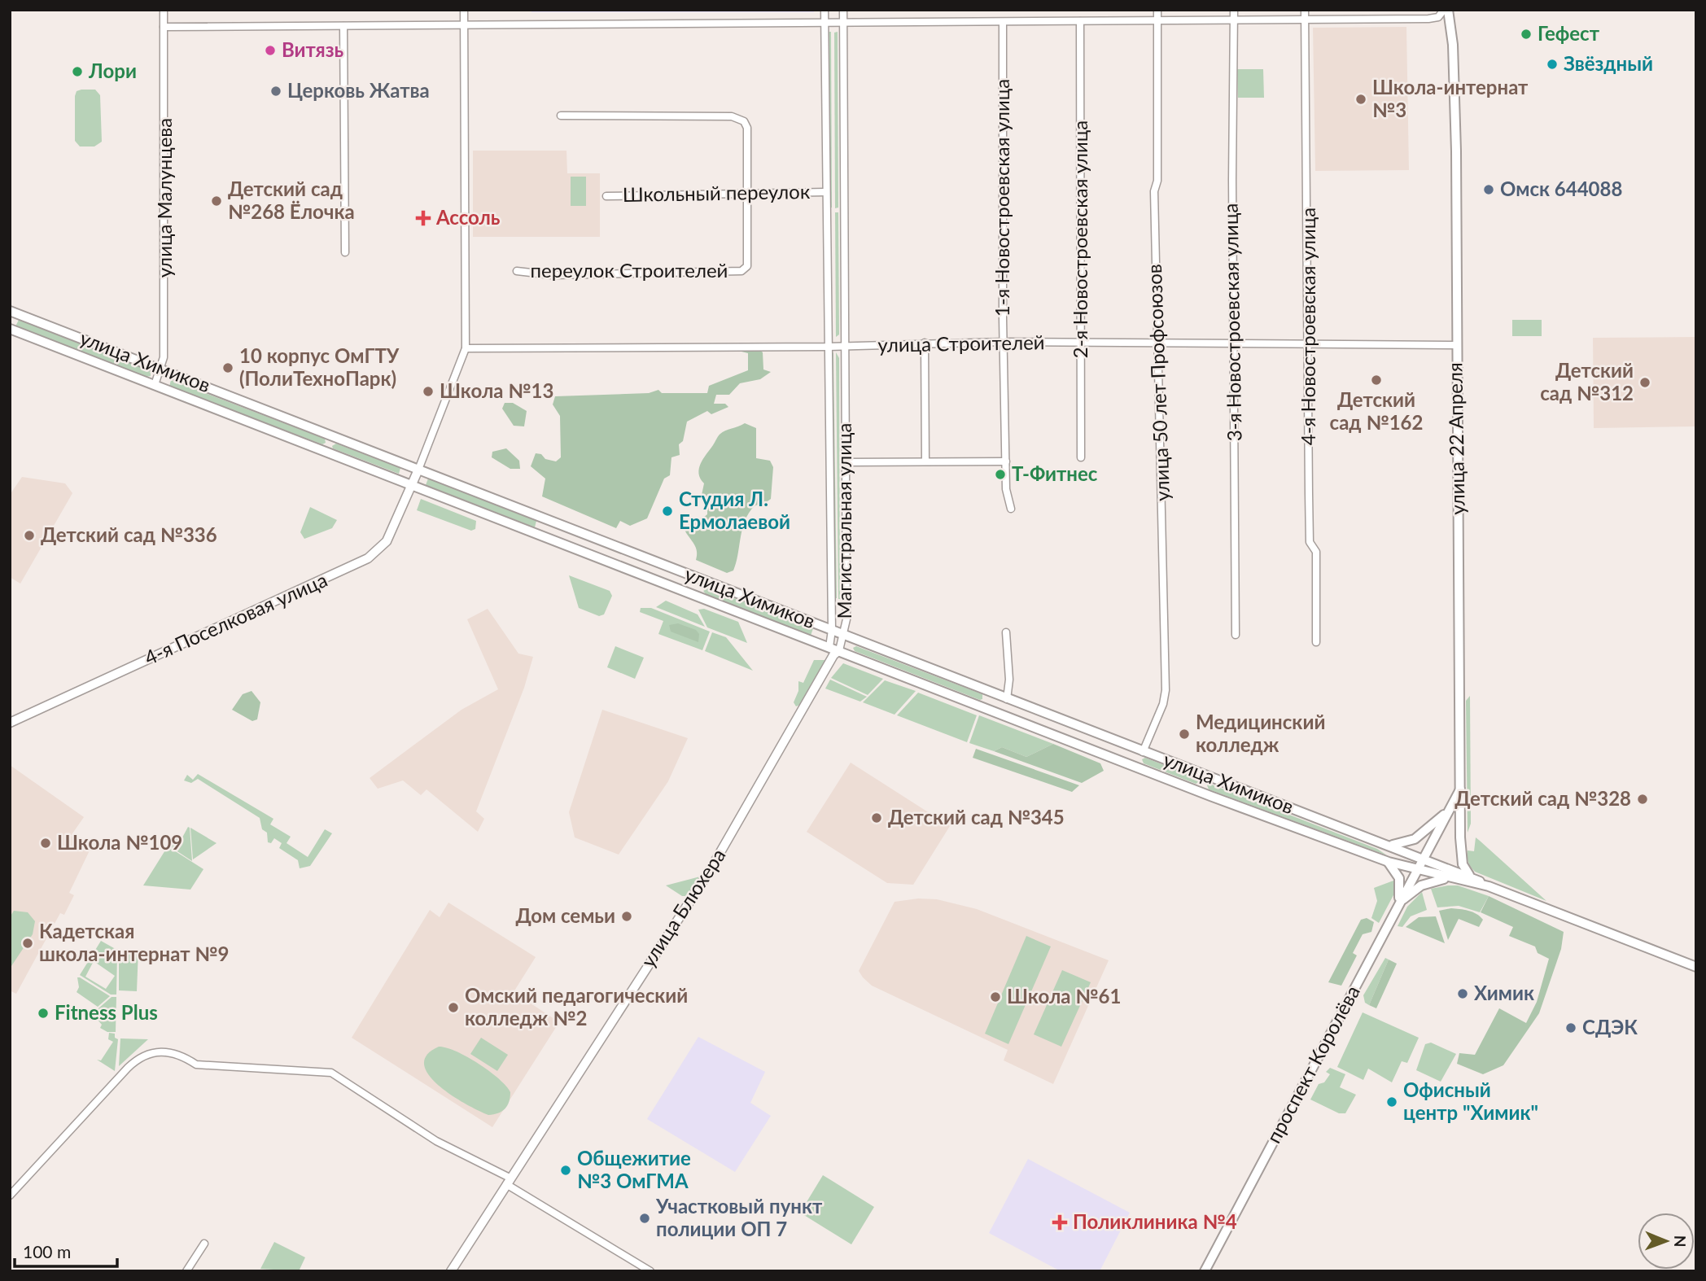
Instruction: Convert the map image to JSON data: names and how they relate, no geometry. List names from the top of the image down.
{
  "streets": {
    "main road": ["улица Химиков", "улица 22 Апреля", "проспект Королёва"],
    "street": [
      "Школьный переулок",
      "улица Малунцева",
      "1-я Новостроевская улица",
      "2-я Новостроевская улица",
      "переулок Строителей",
      "3-я Новостроевская улица",
      "4-я Новостроевская улица",
      "улица Строителей",
      "улица 50 лет Профсоюзов",
      "Магистральная улица",
      "4-я Поселковая улица",
      "улица Блюхера"
    ]
  },
  "crossings": [
    ["Школьный переулок", "переулок Строителей"],
    ["Школьный переулок", "Магистральная улица"],
    ["улица Малунцева", "улица Химиков"],
    ["1-я Новостроевская улица", "улица Строителей"],
    ["2-я Новостроевская улица", "улица Строителей"],
    ["3-я Новостроевская улица", "улица Строителей"],
    ["4-я Новостроевская улица", "улица Строителей"],
    ["улица Строителей", "улица 50 лет Профсоюзов"],
    ["улица Строителей", "улица 22 Апреля"],
    ["улица Строителей", "Магистральная улица"],
    ["улица Химиков", "улица 50 лет Профсоюзов"],
    ["улица Химиков", "улица 22 Апреля"],
    ["улица Химиков", "Магистральная улица"],
    ["улица Химиков", "4-я Поселковая улица"],
    ["улица Химиков", "улица Блюхера"],
    ["улица Химиков", "проспект Королёва"],
    ["улица 22 Апреля", "проспект Королёва"],
    ["Магистральная улица", "улица Блюхера"]
  ],
  "places": {
    "other": [
      "Гефест",
      "Витязь",
      "Звёздный",
      "Лори",
      "Церковь Жатва",
      "Школа-интернат №3",
      "Омск 644088",
      "Детский сад №268 Ёлочка",
      "10 корпус ОмГТУ (ПолиТехноПарк)",
      "Детский сад №162",
      "Детский сад №312",
      "Школа №13",
      "Т-Фитнес",
      "Студия Л. Ермолаевой",
      "Детский сад №336",
      "Медицинский колледж",
      "Детский сад №328",
      "Детский сад №345",
      "Школа №109",
      "Дом семьи",
      "Кадетская школа-интернат №9",
      "Химик",
      "Школа №61",
      "Омский педагогический колледж №2",
      "Fitness Plus",
      "СДЭК",
      "Офисный центр \"Химик\"",
      "Общежитие №3 ОмГМА",
      "Участковый пункт полиции ОП 7"
    ],
    "health": ["Ассоль", "Поликлиника №4"]
  },
  "scale_bar": "100 m",
  "north": "right"
}
